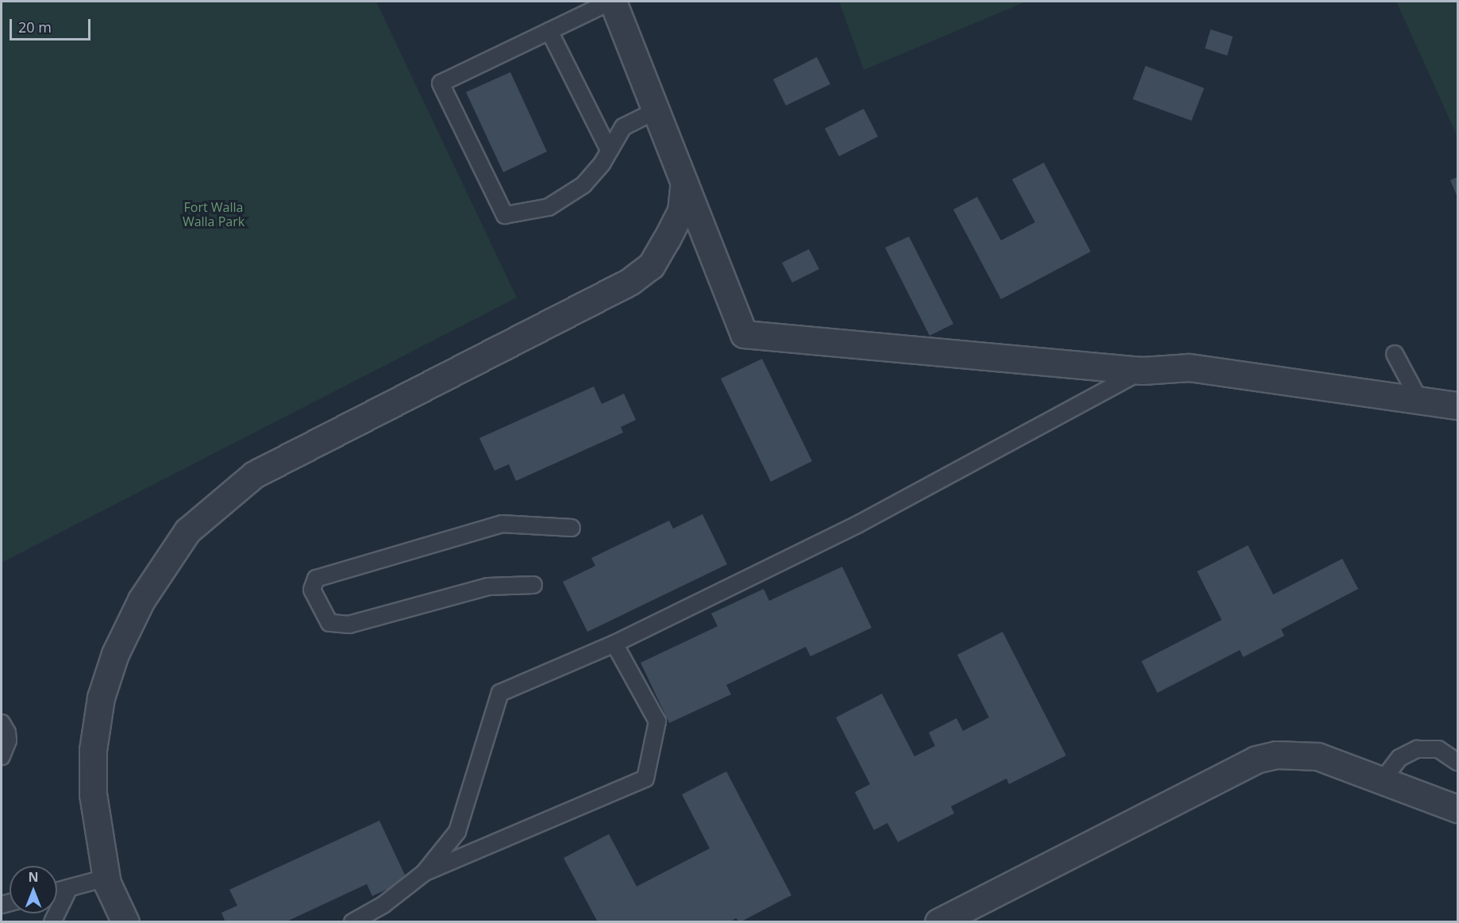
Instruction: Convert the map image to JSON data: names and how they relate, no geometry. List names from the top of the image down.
{
  "parks": ["Fort Walla Walla Park"],
  "scale_bar": "20 m",
  "north": "top"
}
